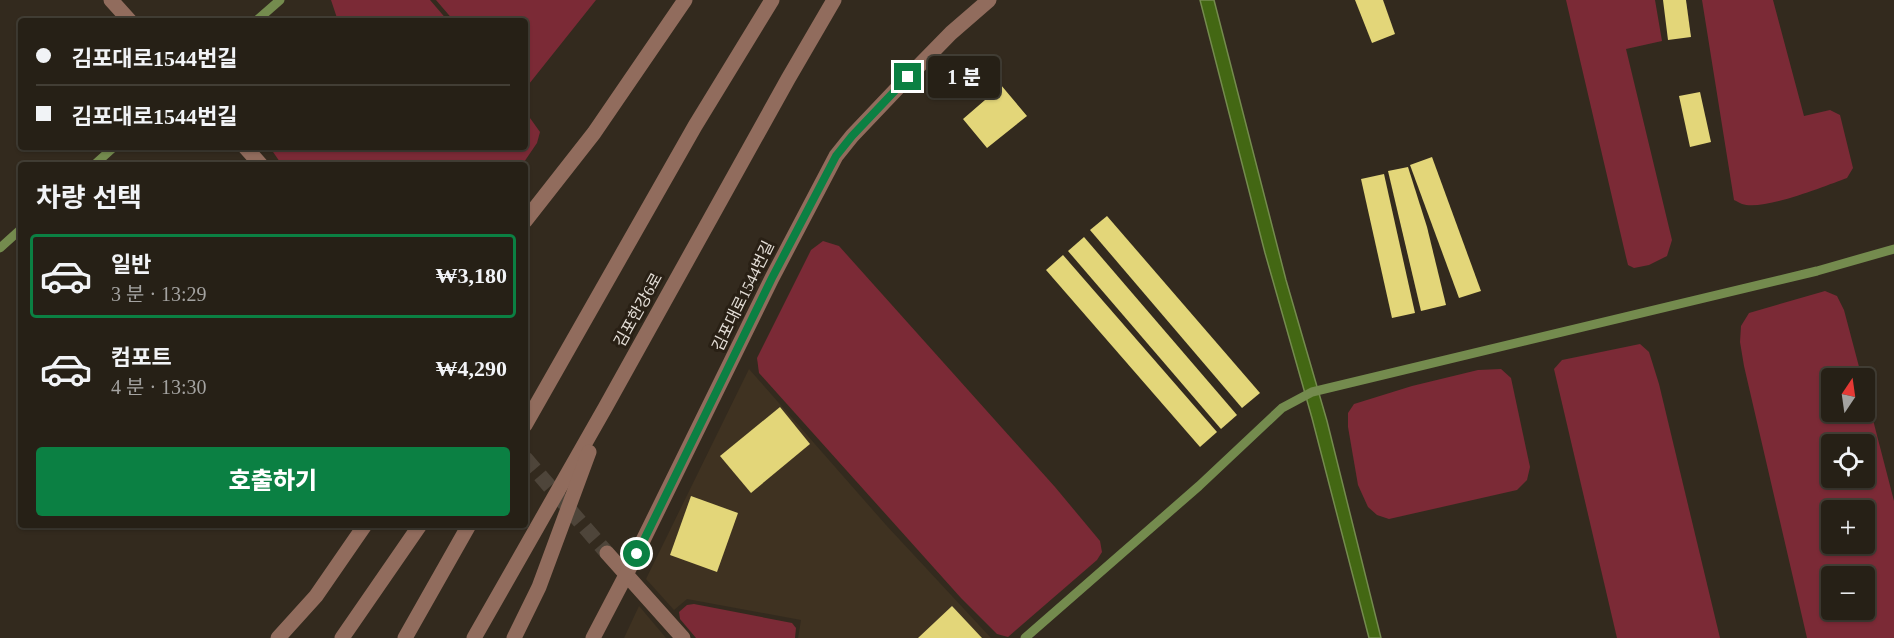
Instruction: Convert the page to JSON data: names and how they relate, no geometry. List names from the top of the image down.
{
  "streets": {
    "street": ["김포대로1544번길", "김포한강6로"]
  },
  "north": "top",
  "page": {
    "banner": ["김포대로1544번길", "김포대로1544번길"],
    "bubble": "1 분",
    "heading": "차량 선택",
    "list": [
      {
        "name": "일반",
        "note": "3 분 · 13:29",
        "value": "₩3,180"
      },
      {
        "name": "컴포트",
        "note": "4 분 · 13:30",
        "value": "₩4,290"
      }
    ],
    "map_buttons": ["+", "−"],
    "buttons": "호출하기"
  }
}
